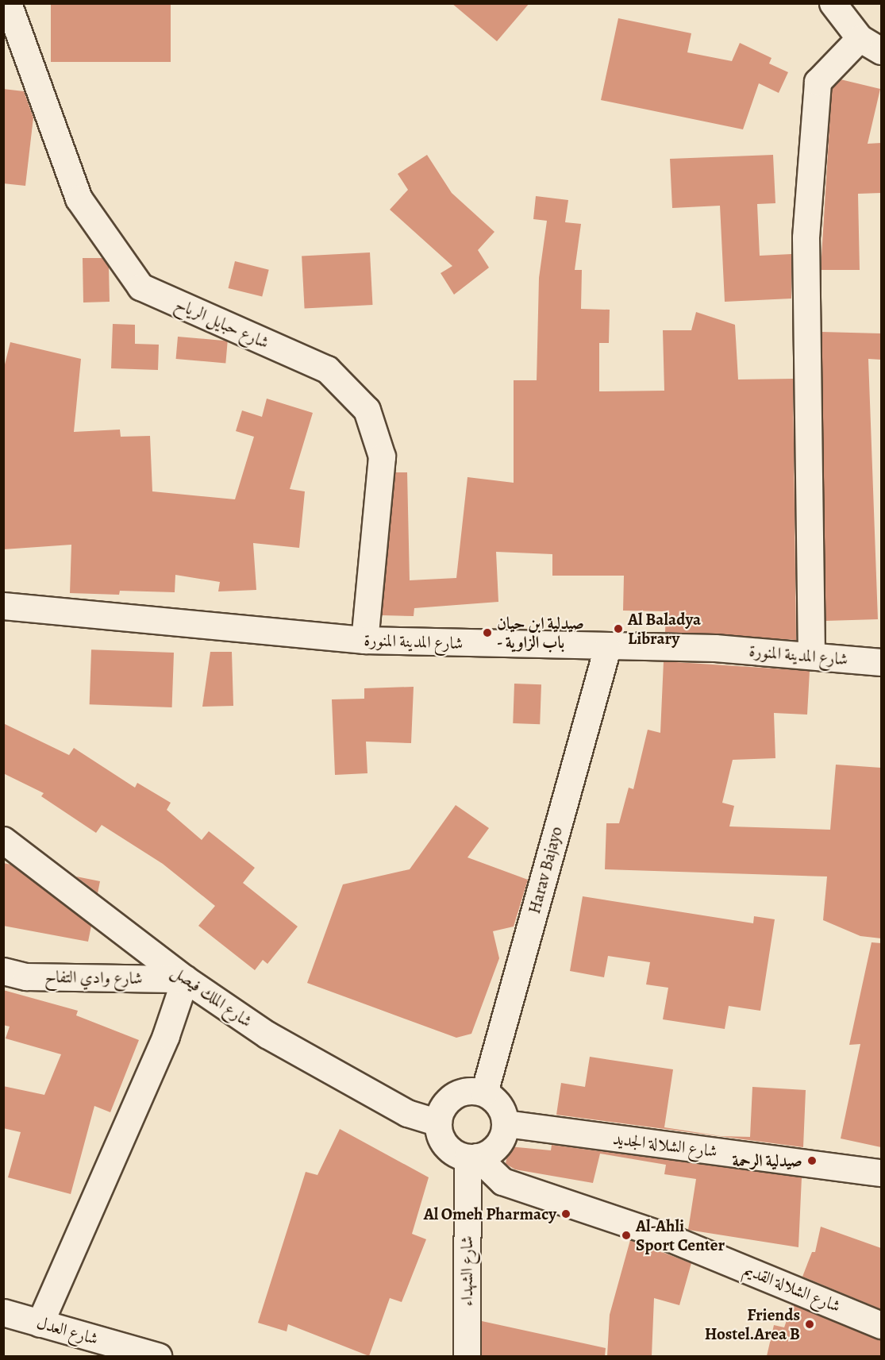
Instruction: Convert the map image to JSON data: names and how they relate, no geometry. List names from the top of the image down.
{
  "streets": {
    "street": [
      "شارع حبايل الرياح",
      "شارع المدينة المنورة",
      "Harav Bajayo",
      "شارع وادي التفاح",
      "شارع الملك فيصل",
      "شارع الشلالة الجديد",
      "شارع الشهداء",
      "شارع الشلالة القديم",
      "شارع العدل"
    ]
  },
  "crossings": [
    ["شارع حبايل الرياح", "شارع المدينة المنورة"],
    ["شارع المدينة المنورة", "Harav Bajayo"],
    ["Harav Bajayo", "شارع الملك فيصل"],
    ["Harav Bajayo", "شارع الشلالة الجديد"],
    ["Harav Bajayo", "شارع الشهداء"],
    ["Harav Bajayo", "شارع الشلالة القديم"],
    ["شارع وادي التفاح", "شارع الملك فيصل"],
    ["شارع الملك فيصل", "شارع الشلالة الجديد"],
    ["شارع الملك فيصل", "شارع الشهداء"],
    ["شارع الملك فيصل", "شارع الشلالة القديم"],
    ["شارع الشلالة الجديد", "شارع الشهداء"],
    ["شارع الشلالة الجديد", "شارع الشلالة القديم"],
    ["شارع الشهداء", "شارع الشلالة القديم"]
  ],
  "places": [
    "Al Baladya Library",
    "صيدلية ابن حيان - باب الزاوية",
    "صيدلية الرحمة",
    "Al Omeh Pharmacy",
    "Al-Ahli Sport Center",
    "Friends Hostel.Area B"
  ]
}
